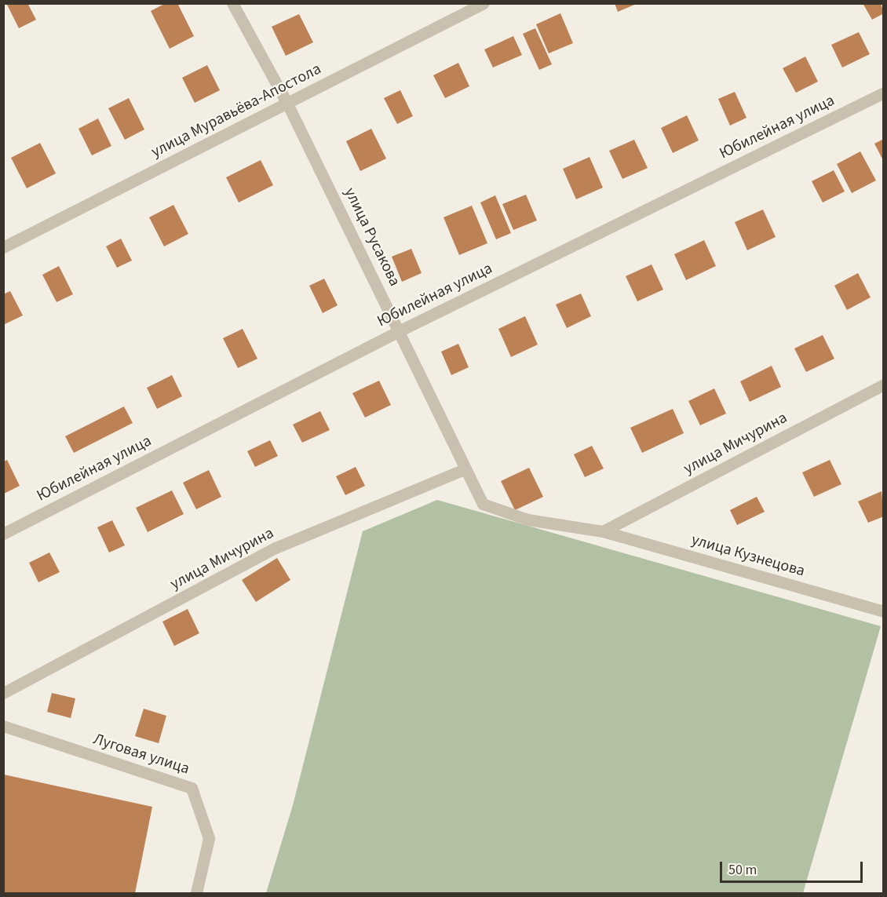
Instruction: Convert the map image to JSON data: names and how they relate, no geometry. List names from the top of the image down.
{
  "streets": {
    "street": [
      "улица Муравьёва-Апостола",
      "Юбилейная улица",
      "улица Русакова",
      "улица Мичурина",
      "улица Кузнецова",
      "Луговая улица"
    ]
  },
  "crossings": [
    ["улица Муравьёва-Апостола", "улица Русакова"],
    ["Юбилейная улица", "улица Русакова"],
    ["улица Русакова", "улица Мичурина"],
    ["улица Русакова", "улица Кузнецова"],
    ["улица Мичурина", "улица Кузнецова"]
  ],
  "scale_bar": "50 m"
}
